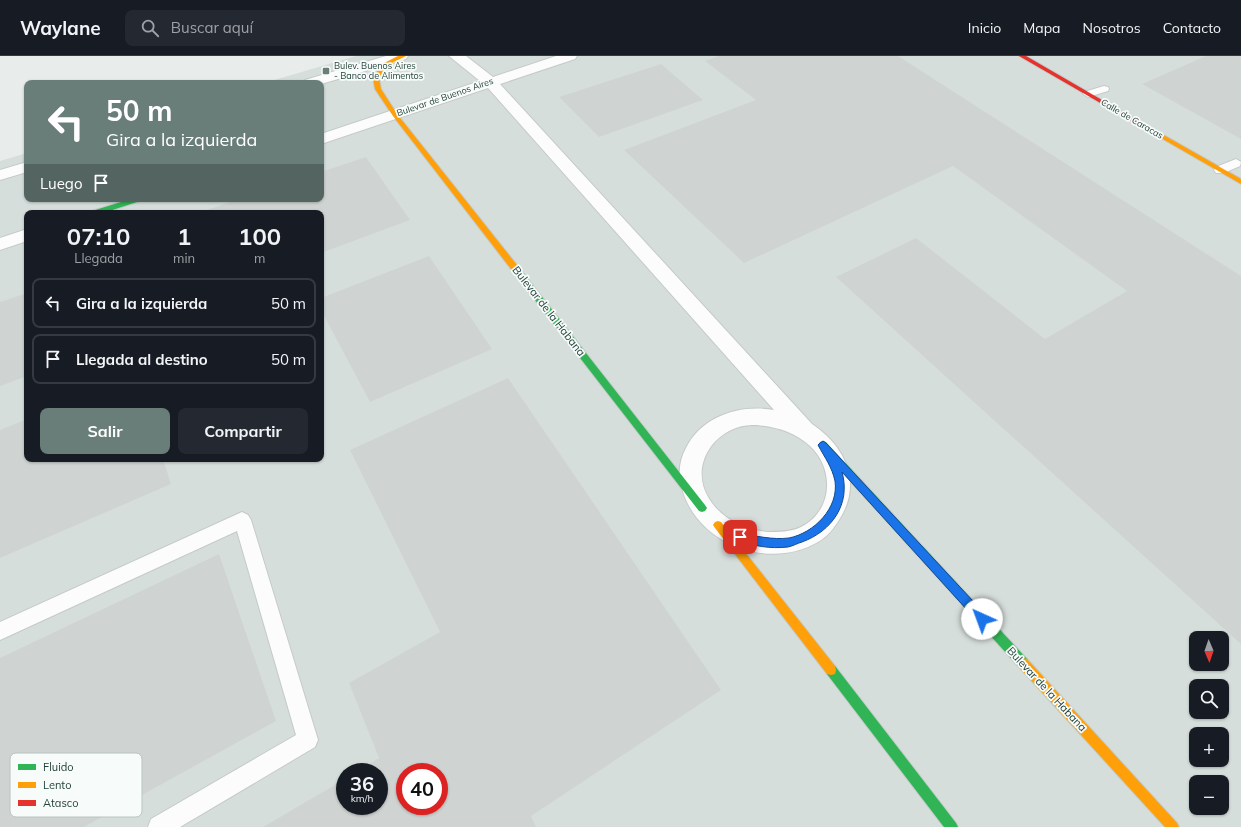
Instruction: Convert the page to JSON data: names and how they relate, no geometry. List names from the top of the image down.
{
  "streets": {
    "street": ["Bulevar de Buenos Aires", "Calle de Caracas", "Bulevar de la Habana"]
  },
  "crossings": [
    ["Bulevar de Buenos Aires", "Bulevar de la Habana"]
  ],
  "places": {
    "transit": ["Bulev. Buenos Aires - Banco de Alimentos"]
  },
  "legend": ["Fluido", "Lento", "Atasco"],
  "north": "bottom",
  "page": {
    "header": "Waylane",
    "search": "Buscar aquí",
    "nav": [
      "Inicio",
      "Mapa",
      "Nosotros",
      "Contacto"
    ],
    "turn": ["50 m", "Gira a la izquierda"],
    "then": "Luego",
    "eta": [
      "07:10",
      "Llegada",
      "1",
      "min",
      "100",
      "m"
    ],
    "list": [
      {
        "name": "Gira a la izquierda",
        "value": "50 m"
      },
      {
        "name": "Llegada al destino",
        "value": "50 m"
      }
    ],
    "buttons": ["Salir", "Compartir"],
    "map_buttons": ["+", "−"],
    "speed": "36 km/h",
    "limit": "40"
  }
}
